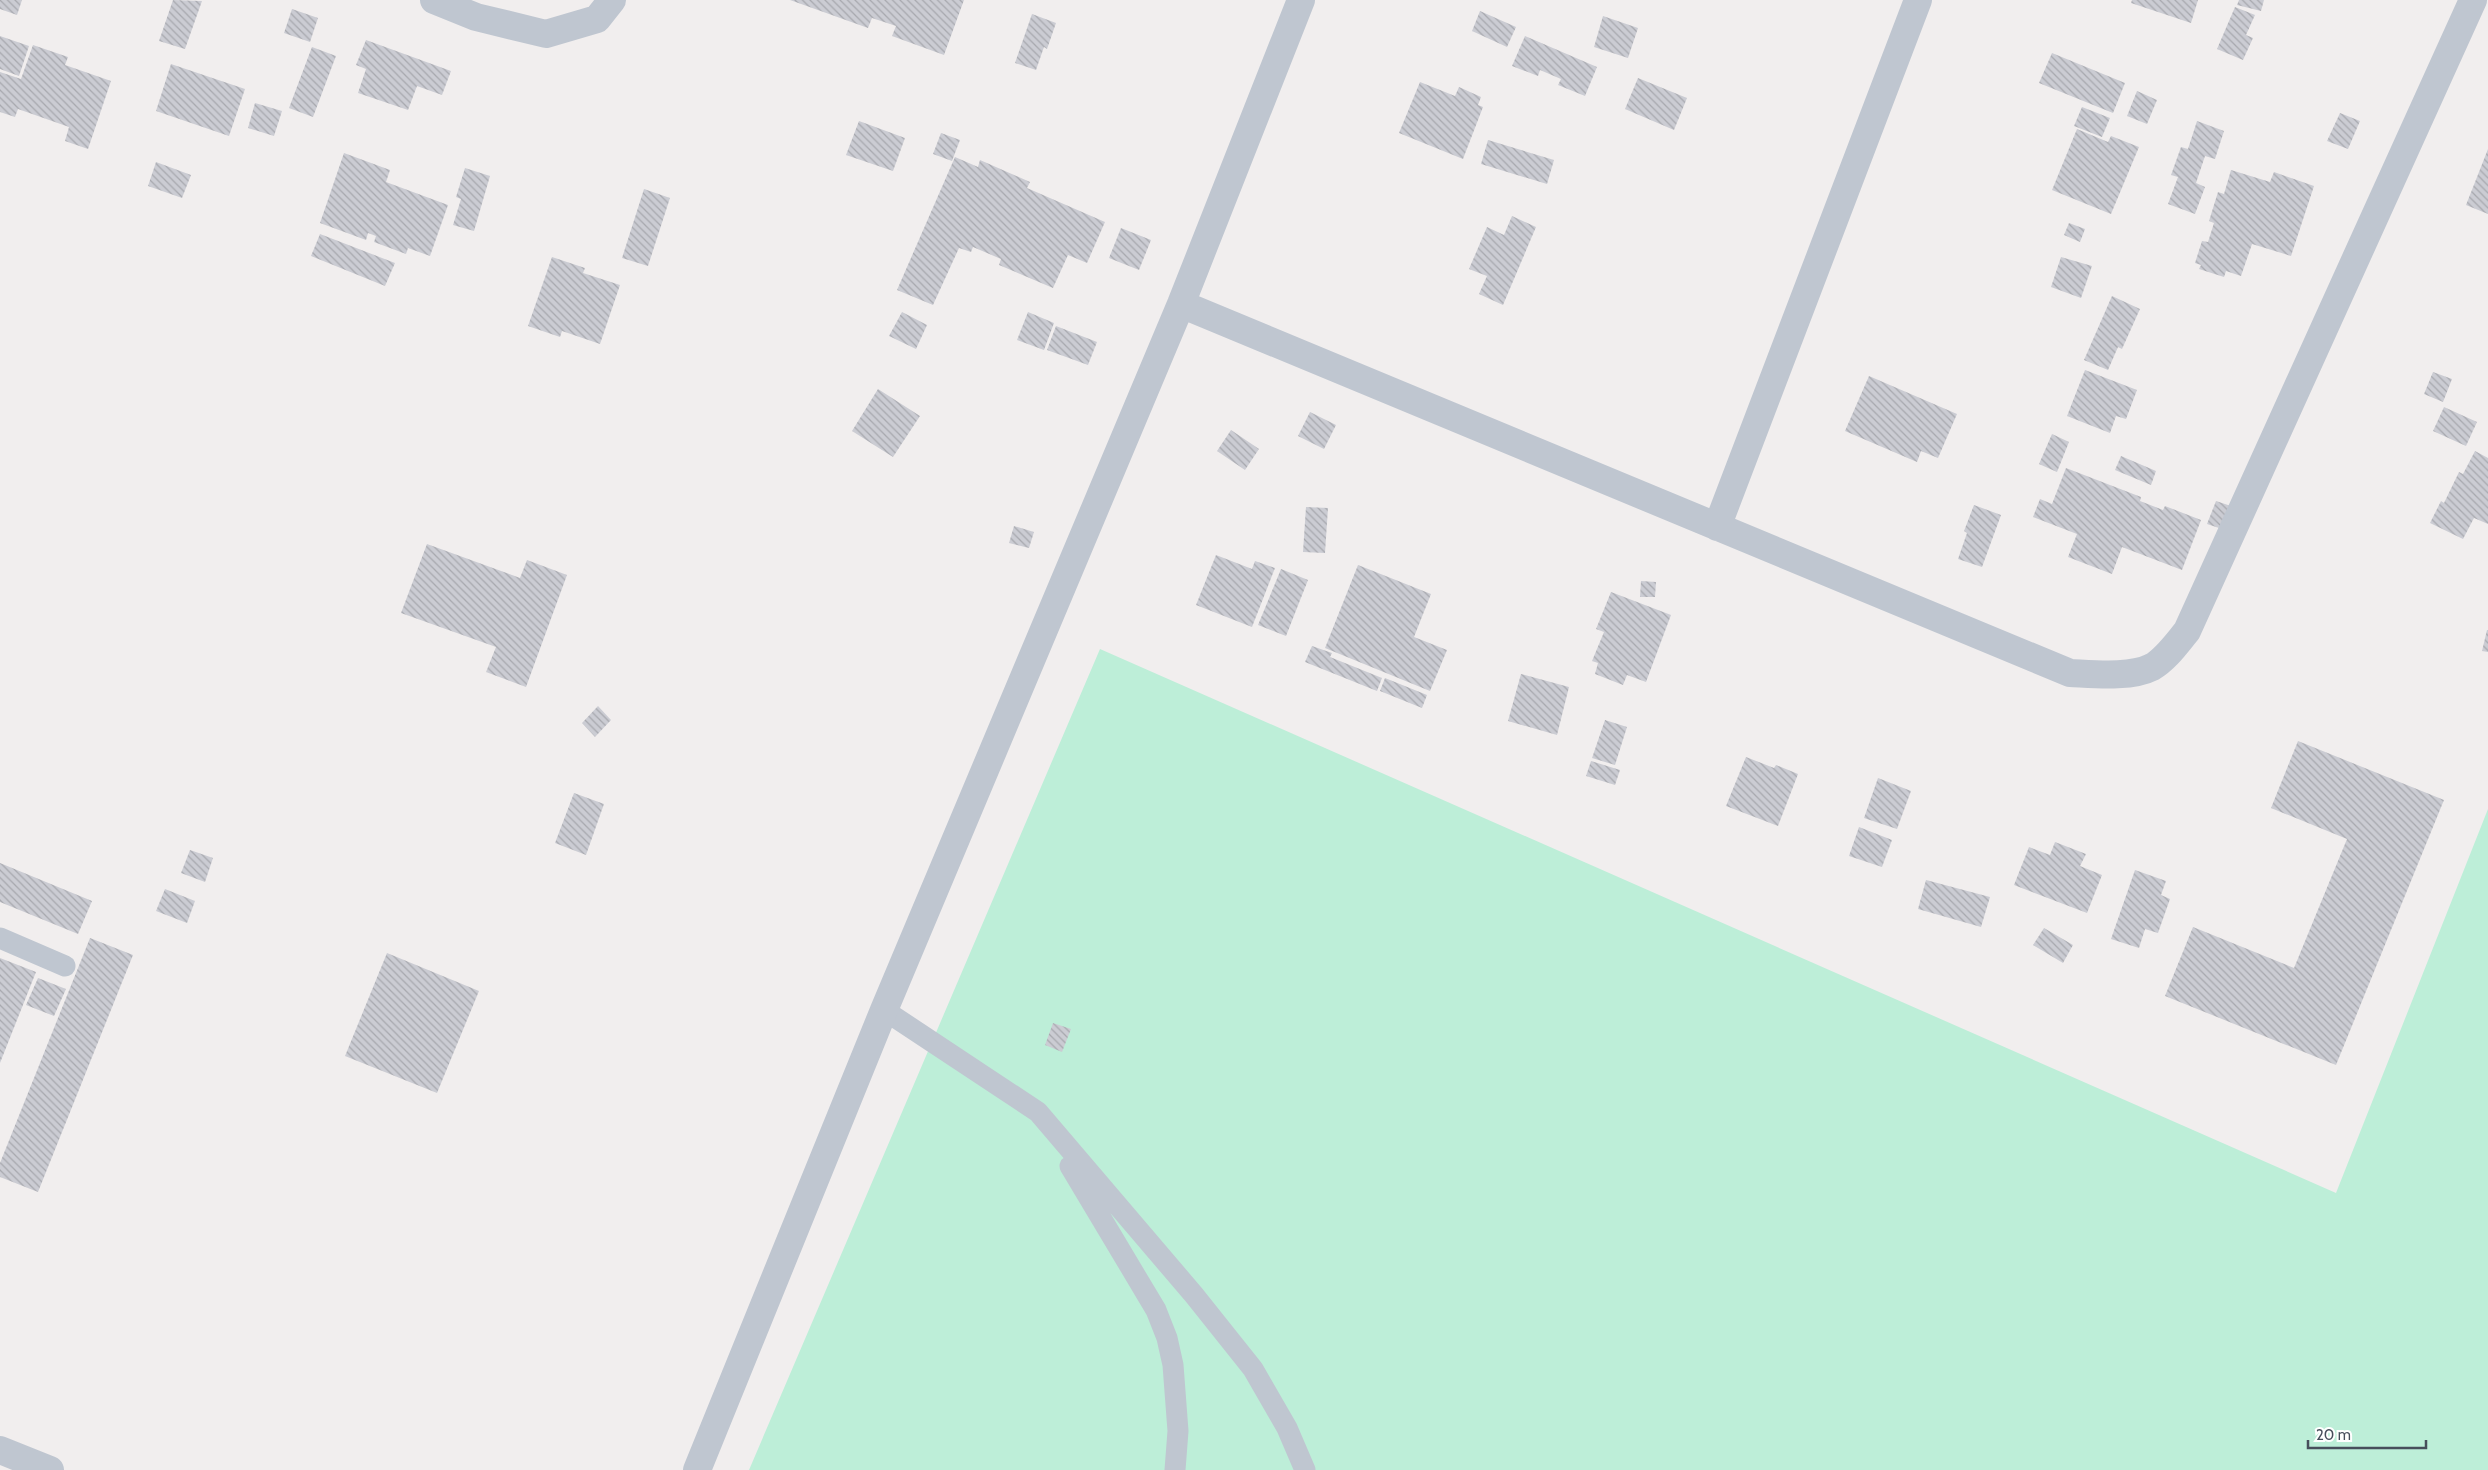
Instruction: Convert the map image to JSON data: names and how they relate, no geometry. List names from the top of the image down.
{
  "scale_bar": "20 m"
}
